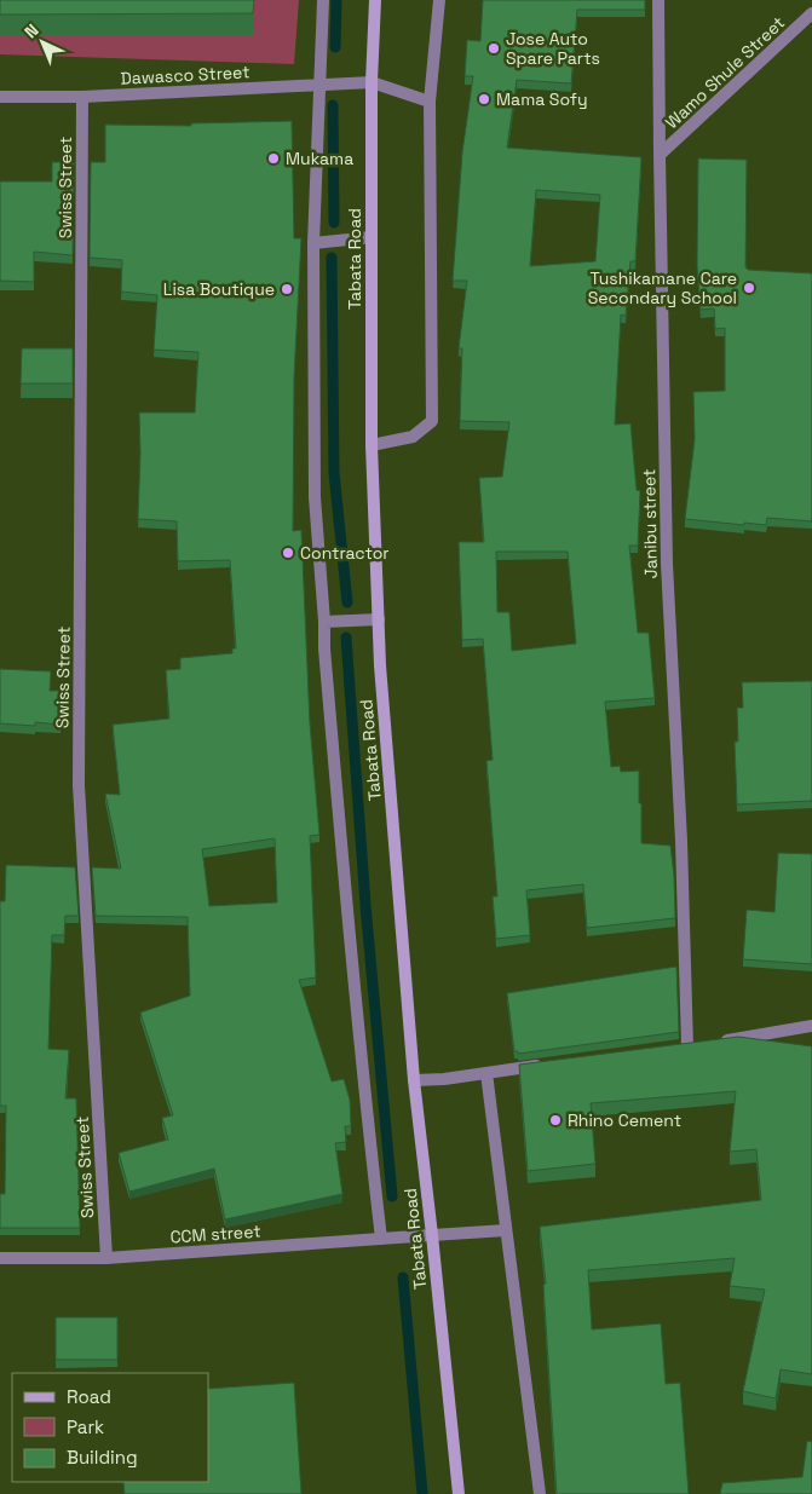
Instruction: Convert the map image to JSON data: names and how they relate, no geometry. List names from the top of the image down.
{
  "streets": {
    "main road": ["Tabata Road"],
    "street": [
      "Wamo Shule Street",
      "Dawasco Street",
      "Swiss Street",
      "Janibu street",
      "CCM street"
    ]
  },
  "crossings": [
    ["Wamo Shule Street", "Janibu street"],
    ["Dawasco Street", "Swiss Street"],
    ["Dawasco Street", "Tabata Road"],
    ["Swiss Street", "CCM street"],
    ["Tabata Road", "CCM street"]
  ],
  "places": [
    "Jose Auto Spare Parts",
    "Mama Sofy",
    "Mukama",
    "Tushikamane Care Secondary School",
    "Lisa Boutique",
    "Contractor",
    "Rhino Cement"
  ],
  "legend": ["Road", "Park", "Building"],
  "north": "top left"
}
